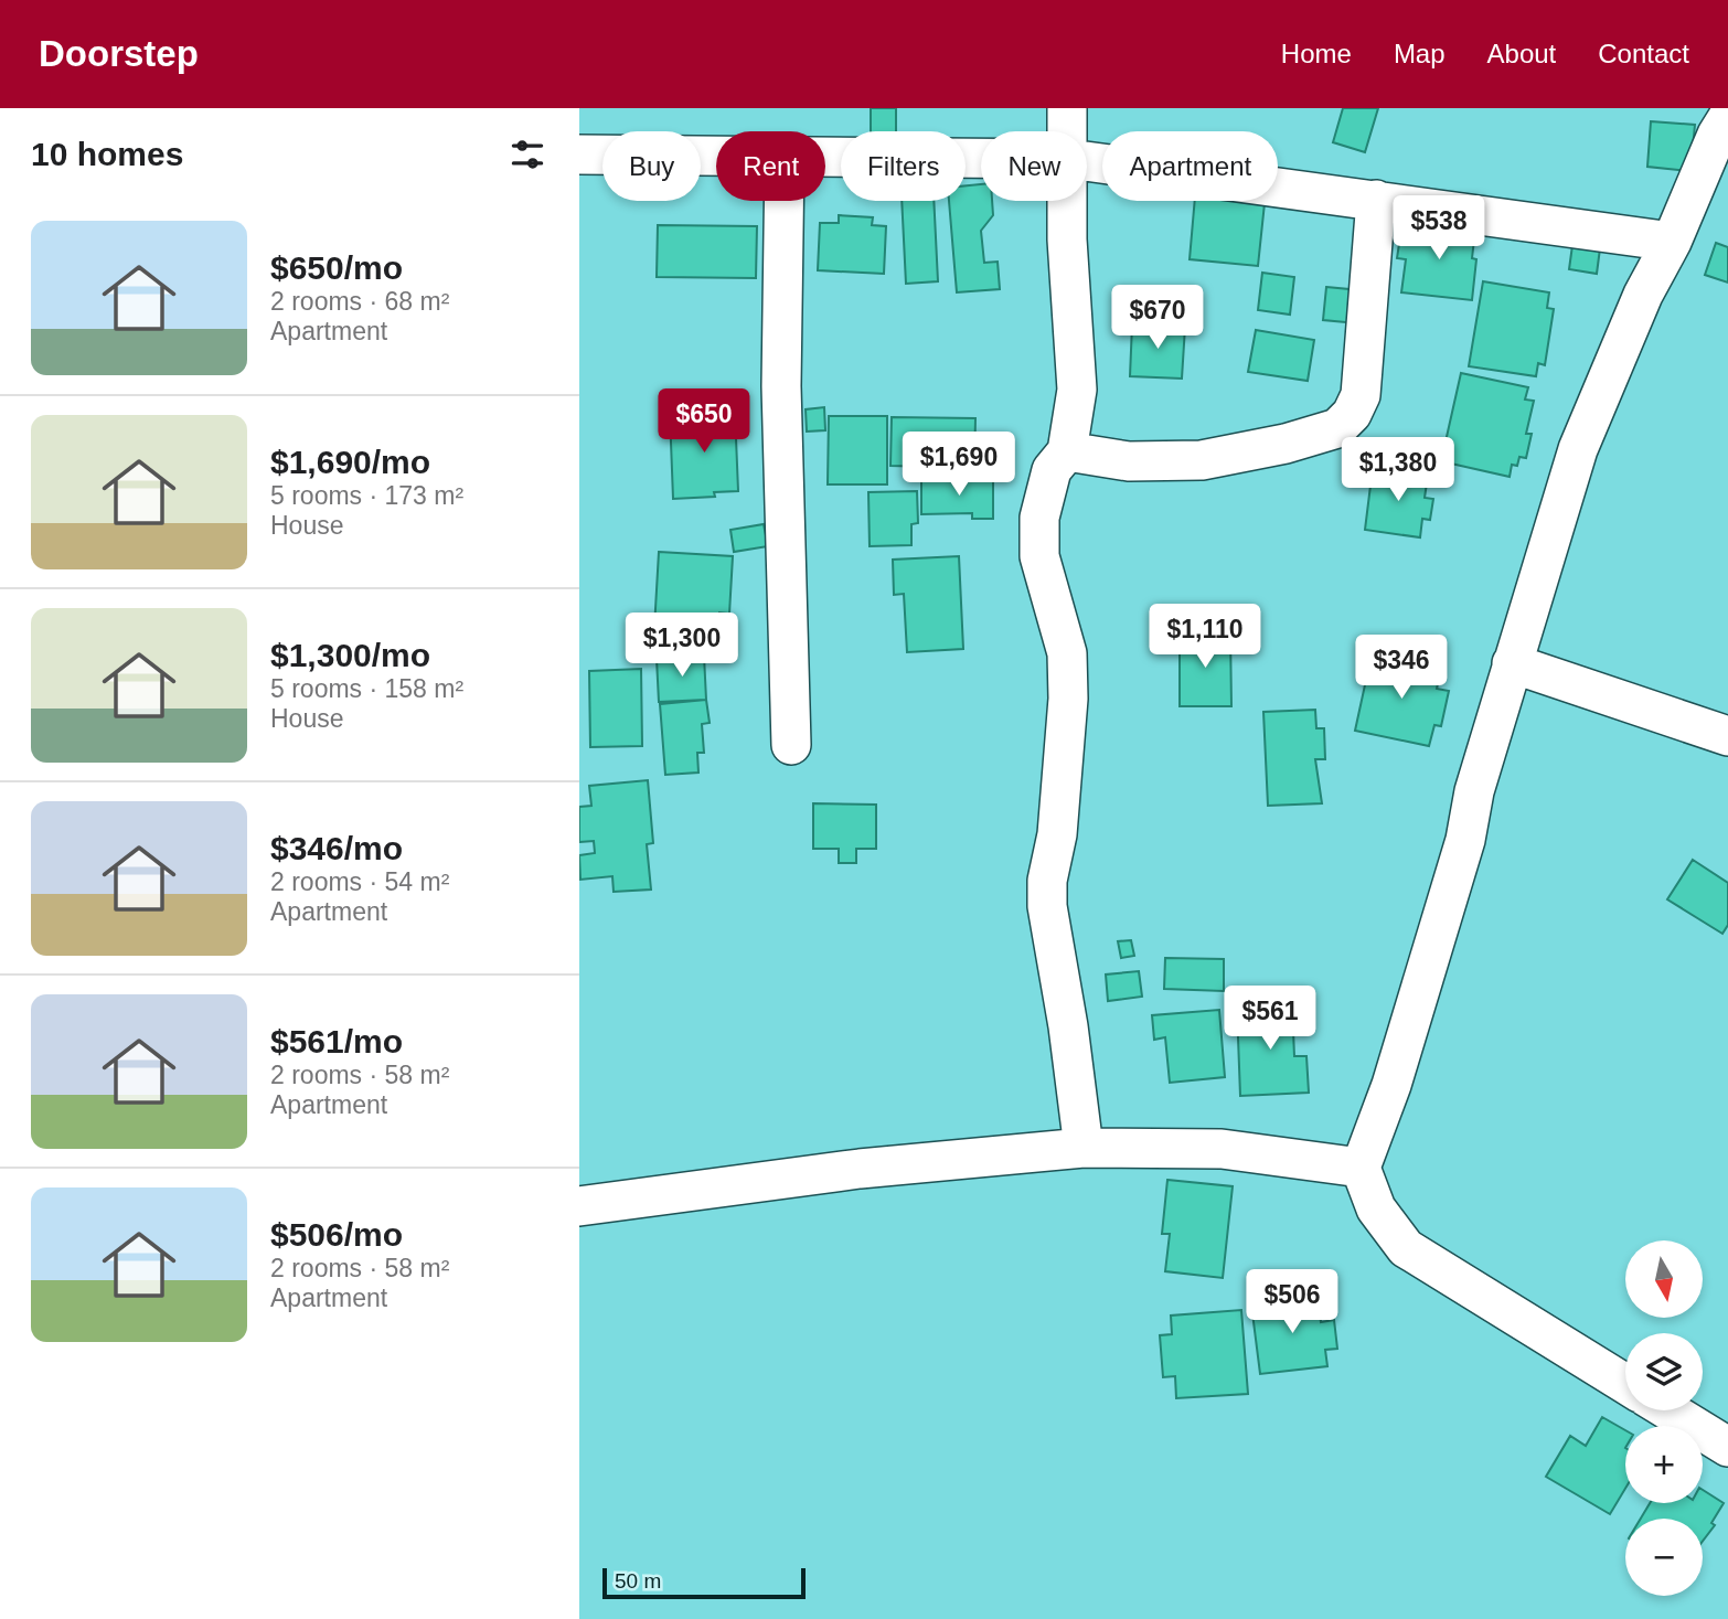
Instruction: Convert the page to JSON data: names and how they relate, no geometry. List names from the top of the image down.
{
  "scale_bar": "50 m",
  "north": "bottom",
  "page": {
    "header": "Doorstep",
    "nav": [
      "Home",
      "Map",
      "About",
      "Contact"
    ],
    "heading": "10 homes",
    "chip": [
      "Buy",
      "Rent",
      "Filters",
      "New",
      "Apartment"
    ],
    "price": [
      "$538",
      "$670",
      "$650",
      "$1,690",
      "$1,380",
      "$1,110",
      "$1,300",
      "$346",
      "$561",
      "$506"
    ],
    "list": [
      {
        "name": "$650/mo",
        "note": "2 rooms · 68 m² · Apartment"
      },
      {
        "name": "$1,690/mo",
        "note": "5 rooms · 173 m² · House"
      },
      {
        "name": "$1,300/mo",
        "note": "5 rooms · 158 m² · House"
      },
      {
        "name": "$346/mo",
        "note": "2 rooms · 54 m² · Apartment"
      },
      {
        "name": "$561/mo",
        "note": "2 rooms · 58 m² · Apartment"
      },
      {
        "name": "$506/mo",
        "note": "2 rooms · 58 m² · Apartment"
      }
    ],
    "map_buttons": ["+", "−"],
    "scale": "50 m"
  }
}
